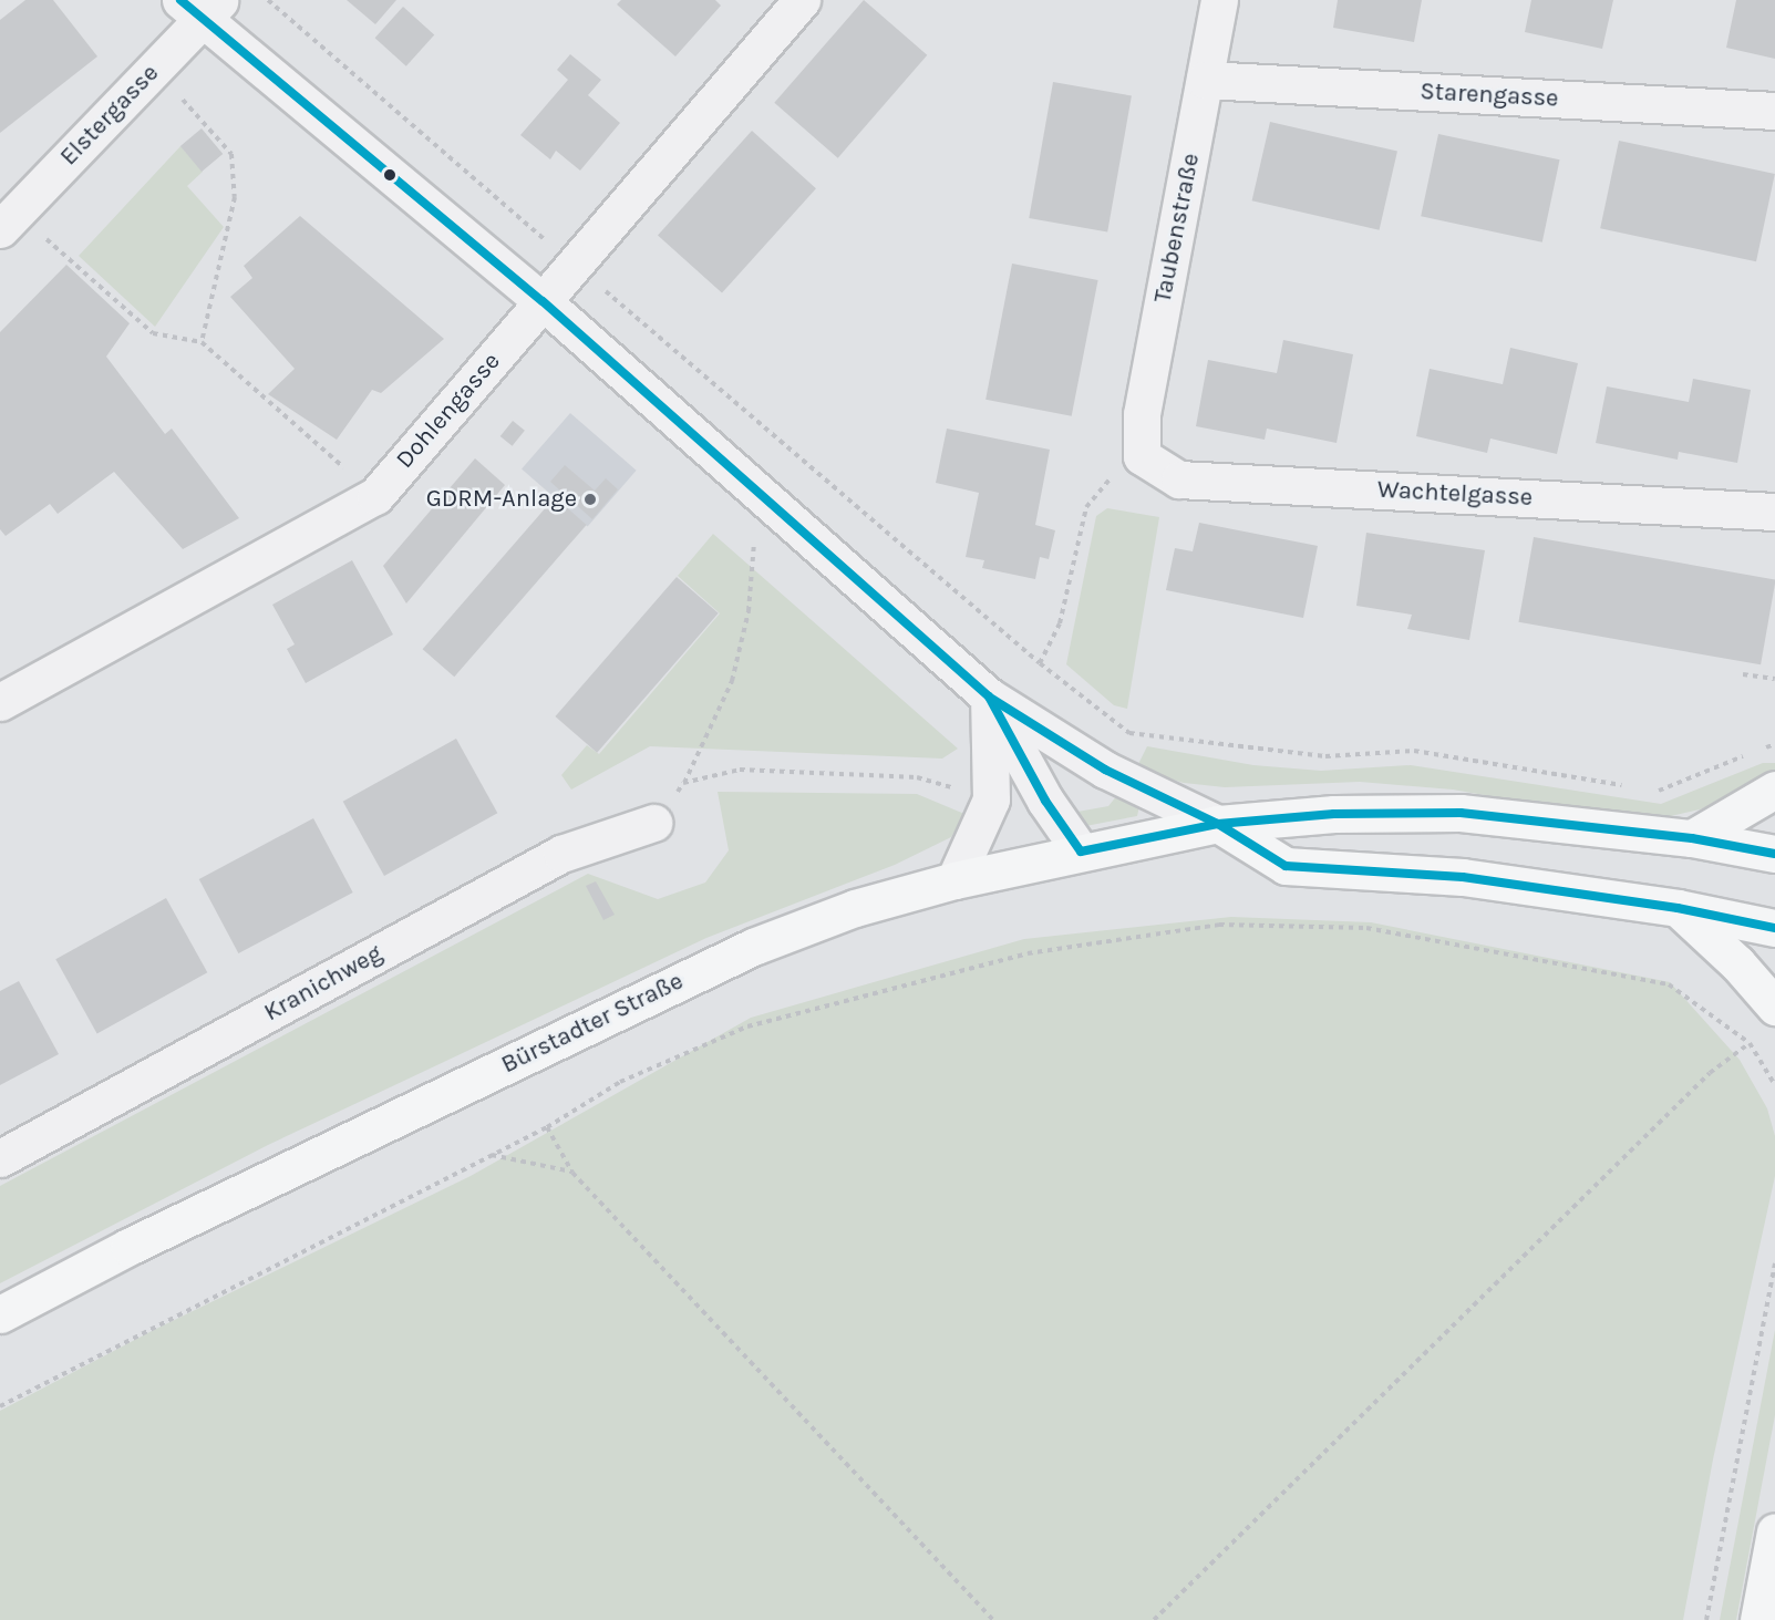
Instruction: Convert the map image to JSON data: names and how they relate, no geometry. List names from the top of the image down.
{
  "streets": {
    "main road": ["Bürstadter Straße"],
    "street": [
      "Starengasse",
      "Elstergasse",
      "Taubenstraße",
      "Dohlengasse",
      "Wachtelgasse",
      "Kranichweg"
    ]
  },
  "crossings": [
    ["Starengasse", "Taubenstraße"],
    ["Taubenstraße", "Wachtelgasse"]
  ],
  "places": ["GDRM-Anlage"]
}
